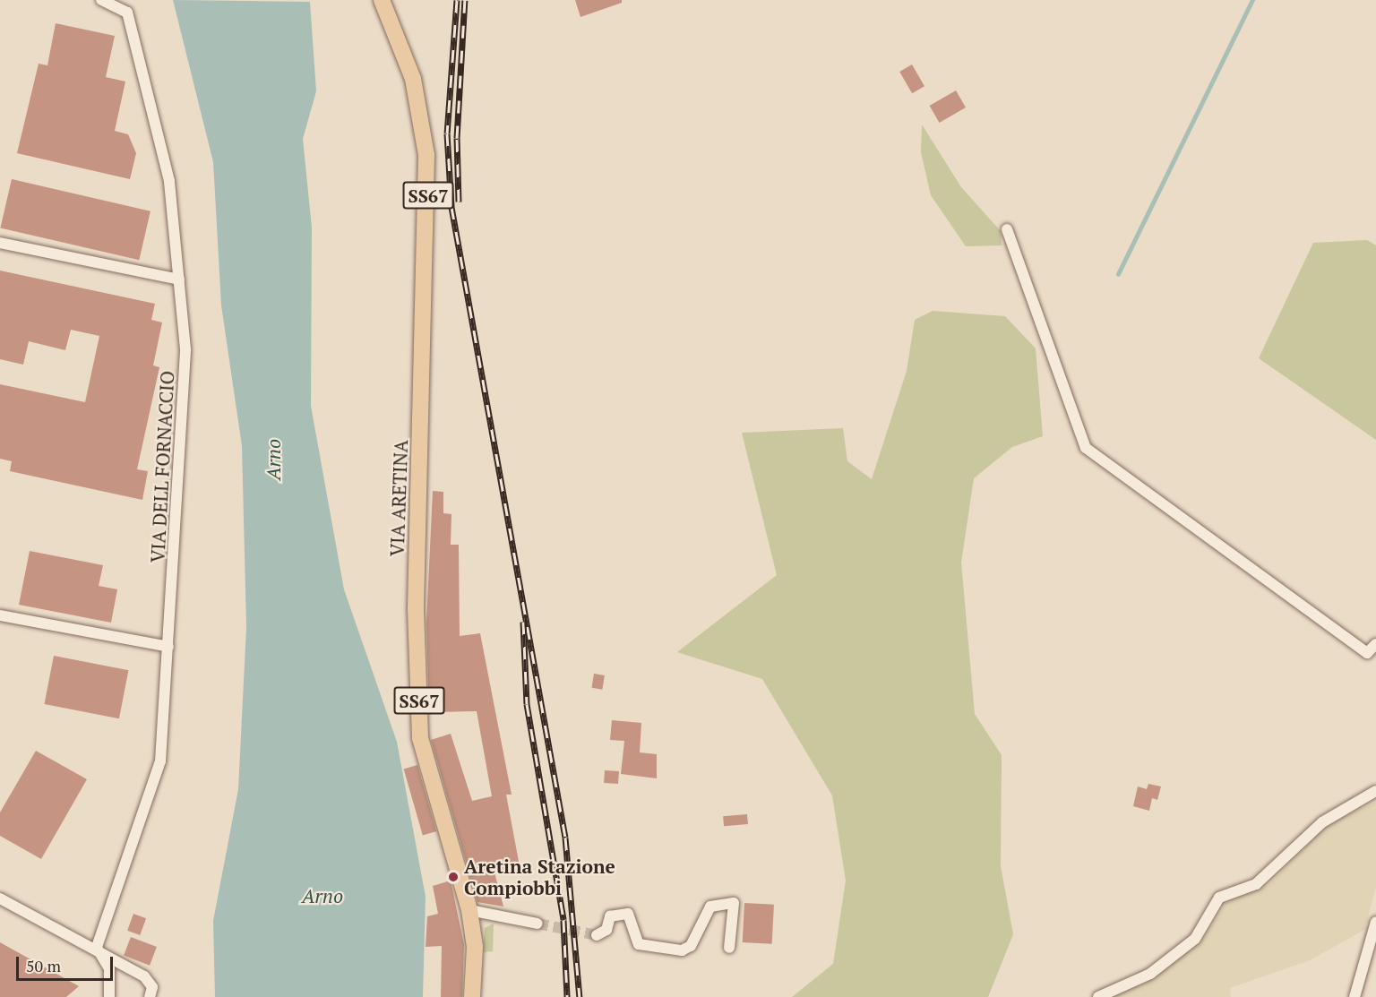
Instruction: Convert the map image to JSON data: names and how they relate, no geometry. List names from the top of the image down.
{
  "streets": {
    "main road": ["SS67", "VIA ARETINA"],
    "street": ["VIA DELL FORNACCIO"]
  },
  "water": ["Arno"],
  "places": ["Aretina Stazione Compiobbi"],
  "scale_bar": "50 m"
}
